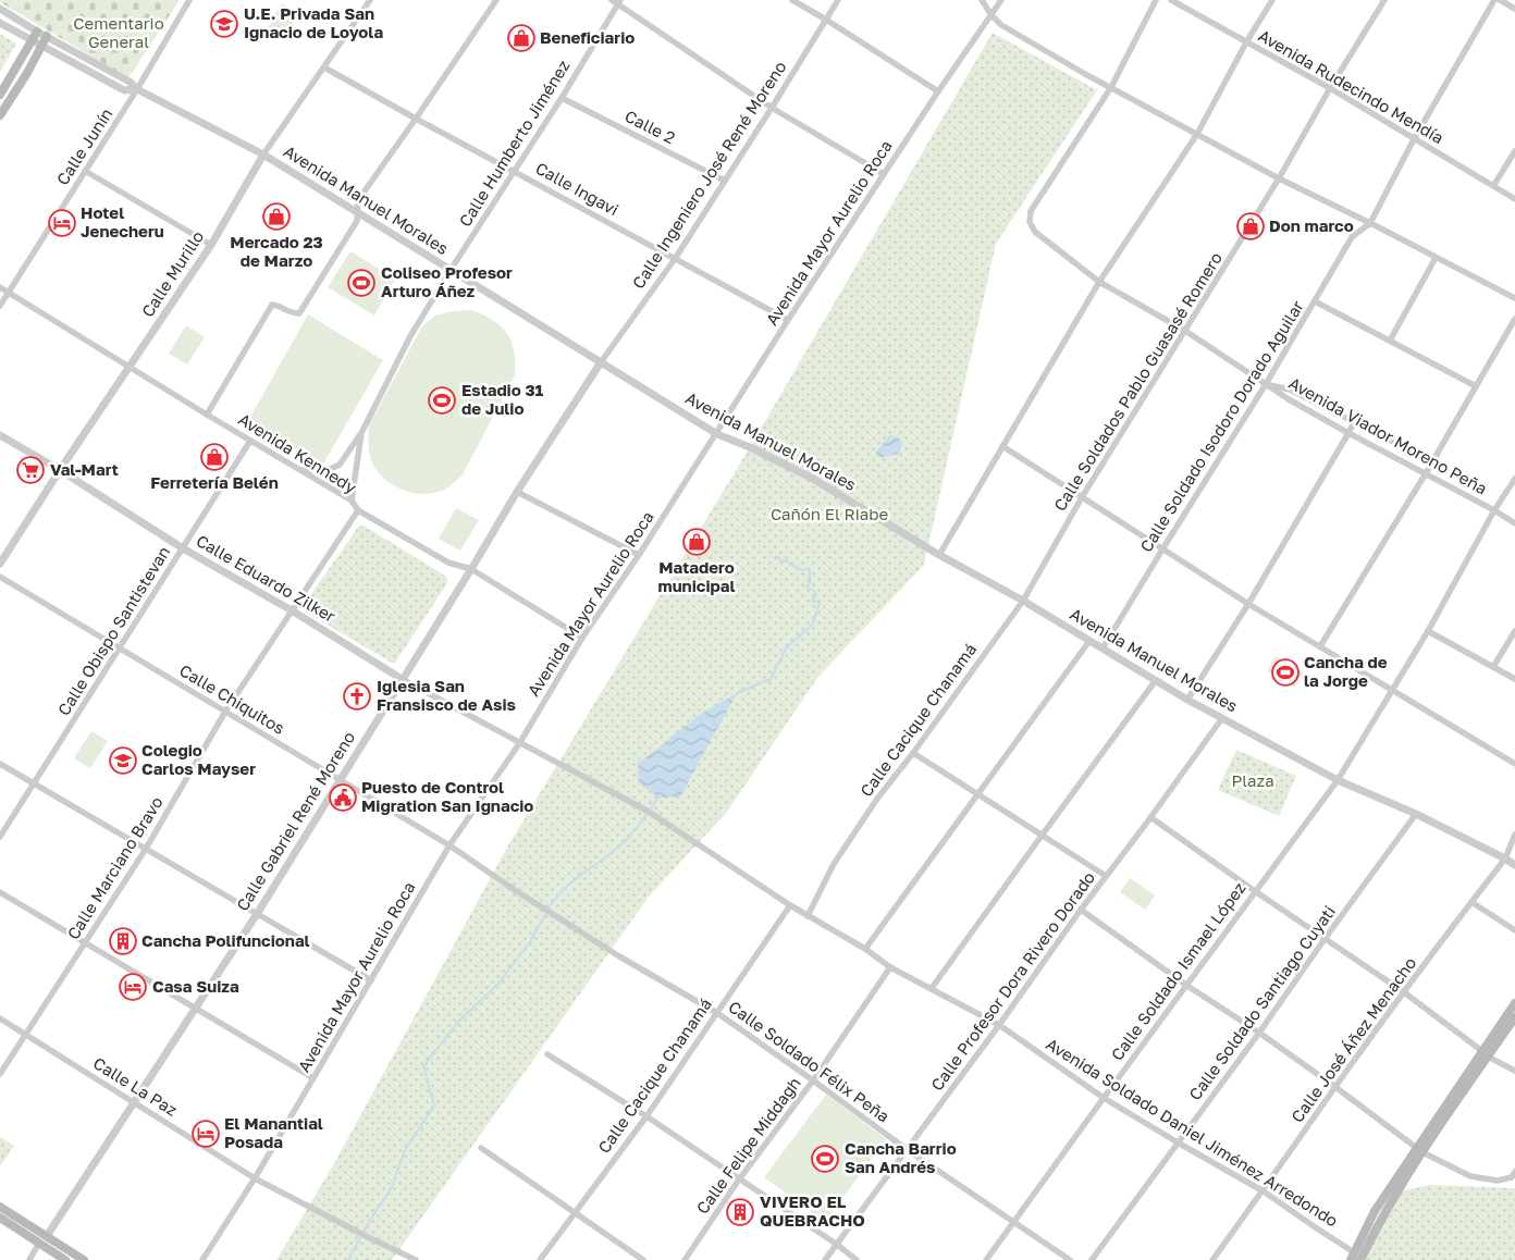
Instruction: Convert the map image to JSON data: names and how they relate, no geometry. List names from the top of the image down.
{
  "streets": {
    "street": [
      "Avenida Rudecindo Mendía",
      "Calle 2",
      "Calle Humberto Jiménez",
      "Calle Junín",
      "Calle Ingeniero José René Moreno",
      "Calle Ingavi",
      "Avenida Manuel Morales",
      "Avenida Mayor Aurelio Roca",
      "Calle Murillo",
      "Calle Soldados Pablo Guasasé Romero",
      "Calle Soldado Isodoro Dorado Aguilar",
      "Avenida Viador Moreno Peña",
      "Avenida Kennedy",
      "Calle Eduardo Zilker",
      "Calle Obispo Santistevan",
      "Calle Chiquitos",
      "Calle Cacique Chanamá",
      "Calle Gabriel René Moreno",
      "Calle Marciano Bravo",
      "Calle Soldado Ismael López",
      "Calle Profesor Dora Rivero Dorado",
      "Calle Soldado Santiago Cuyati",
      "Calle José Áñez Menacho",
      "Calle Soldado Félix Peña",
      "Calle La Paz",
      "Avenida Soldado Daniel Jiménez Arredondo",
      "Calle Felipe Middagh"
    ]
  },
  "crossings": [
    ["Avenida Rudecindo Mendía", "Calle Soldados Pablo Guasasé Romero"],
    ["Calle 2", "Calle Humberto Jiménez"],
    ["Calle 2", "Calle Ingeniero José René Moreno"],
    ["Calle Humberto Jiménez", "Calle Ingavi"],
    ["Calle Humberto Jiménez", "Avenida Manuel Morales"],
    ["Calle Humberto Jiménez", "Avenida Kennedy"],
    ["Calle Junín", "Avenida Manuel Morales"],
    ["Calle Junín", "Avenida Kennedy"],
    ["Calle Ingeniero José René Moreno", "Calle Ingavi"],
    ["Calle Ingeniero José René Moreno", "Avenida Manuel Morales"],
    ["Calle Ingeniero José René Moreno", "Calle Gabriel René Moreno"],
    ["Calle Ingavi", "Avenida Mayor Aurelio Roca"],
    ["Calle Ingavi", "Calle Murillo"],
    ["Avenida Manuel Morales", "Avenida Mayor Aurelio Roca"],
    ["Avenida Manuel Morales", "Calle Murillo"],
    ["Avenida Manuel Morales", "Calle Soldados Pablo Guasasé Romero"],
    ["Avenida Manuel Morales", "Calle Soldado Isodoro Dorado Aguilar"],
    ["Avenida Manuel Morales", "Calle Cacique Chanamá"],
    ["Avenida Manuel Morales", "Calle Gabriel René Moreno"],
    ["Avenida Manuel Morales", "Calle Soldado Ismael López"],
    ["Avenida Manuel Morales", "Calle Profesor Dora Rivero Dorado"],
    ["Avenida Manuel Morales", "Calle Soldado Santiago Cuyati"],
    ["Avenida Manuel Morales", "Calle José Áñez Menacho"],
    ["Avenida Mayor Aurelio Roca", "Avenida Kennedy"],
    ["Avenida Mayor Aurelio Roca", "Calle Eduardo Zilker"],
    ["Avenida Mayor Aurelio Roca", "Calle Chiquitos"],
    ["Avenida Mayor Aurelio Roca", "Calle La Paz"],
    ["Calle Murillo", "Avenida Kennedy"],
    ["Calle Murillo", "Calle Eduardo Zilker"],
    ["Calle Soldados Pablo Guasasé Romero", "Calle Cacique Chanamá"],
    ["Calle Soldado Isodoro Dorado Aguilar", "Avenida Viador Moreno Peña"],
    ["Avenida Viador Moreno Peña", "Calle Soldado Ismael López"],
    ["Avenida Kennedy", "Calle Obispo Santistevan"],
    ["Avenida Kennedy", "Calle Gabriel René Moreno"],
    ["Avenida Kennedy", "Calle Marciano Bravo"],
    ["Calle Eduardo Zilker", "Calle Obispo Santistevan"],
    ["Calle Eduardo Zilker", "Calle Cacique Chanamá"],
    ["Calle Eduardo Zilker", "Calle Gabriel René Moreno"],
    ["Calle Eduardo Zilker", "Calle Marciano Bravo"],
    ["Calle Eduardo Zilker", "Avenida Soldado Daniel Jiménez Arredondo"],
    ["Calle Obispo Santistevan", "Calle Chiquitos"],
    ["Calle Chiquitos", "Calle Gabriel René Moreno"],
    ["Calle Chiquitos", "Calle Marciano Bravo"],
    ["Calle Chiquitos", "Calle Soldado Félix Peña"],
    ["Calle Cacique Chanamá", "Calle Soldado Félix Peña"],
    ["Calle Cacique Chanamá", "Avenida Soldado Daniel Jiménez Arredondo"],
    ["Calle Gabriel René Moreno", "Calle La Paz"],
    ["Calle Marciano Bravo", "Calle La Paz"],
    ["Calle Soldado Ismael López", "Calle Soldado Félix Peña"],
    ["Calle Soldado Ismael López", "Avenida Soldado Daniel Jiménez Arredondo"],
    ["Calle Profesor Dora Rivero Dorado", "Calle Soldado Félix Peña"],
    ["Calle Profesor Dora Rivero Dorado", "Avenida Soldado Daniel Jiménez Arredondo"],
    ["Calle Soldado Santiago Cuyati", "Avenida Soldado Daniel Jiménez Arredondo"],
    ["Calle José Áñez Menacho", "Avenida Soldado Daniel Jiménez Arredondo"],
    ["Calle Soldado Félix Peña", "Calle Felipe Middagh"],
    ["Avenida Soldado Daniel Jiménez Arredondo", "Calle Felipe Middagh"]
  ],
  "parks": ["Cementario General", "Cañón El Riabe", "Plaza"],
  "places": {
    "school or university": ["U.E. Privada San Ignacio de Loyola", "Colegio Carlos Mayser"],
    "shop": [
      "Beneficiario",
      "Mercado 23 de Marzo",
      "Don marco",
      "Ferretería Belén",
      "Matadero municipal"
    ],
    "hotel": ["Hotel Jenecheru", "Casa Suiza", "El Manantial Posada"],
    "sports": [
      "Coliseo Profesor Arturo Áñez",
      "Estadio 31 de Julio",
      "Cancha de la Jorge",
      "Cancha Barrio San Andrés"
    ],
    "supermarket": ["Val-Mart"],
    "church": ["Iglesia San Fransisco de Asis"],
    "public building": ["Puesto de Control Migration San Ignacio"],
    "building": ["Cancha Polifuncional", "VIVERO EL QUEBRACHO"]
  }
}
